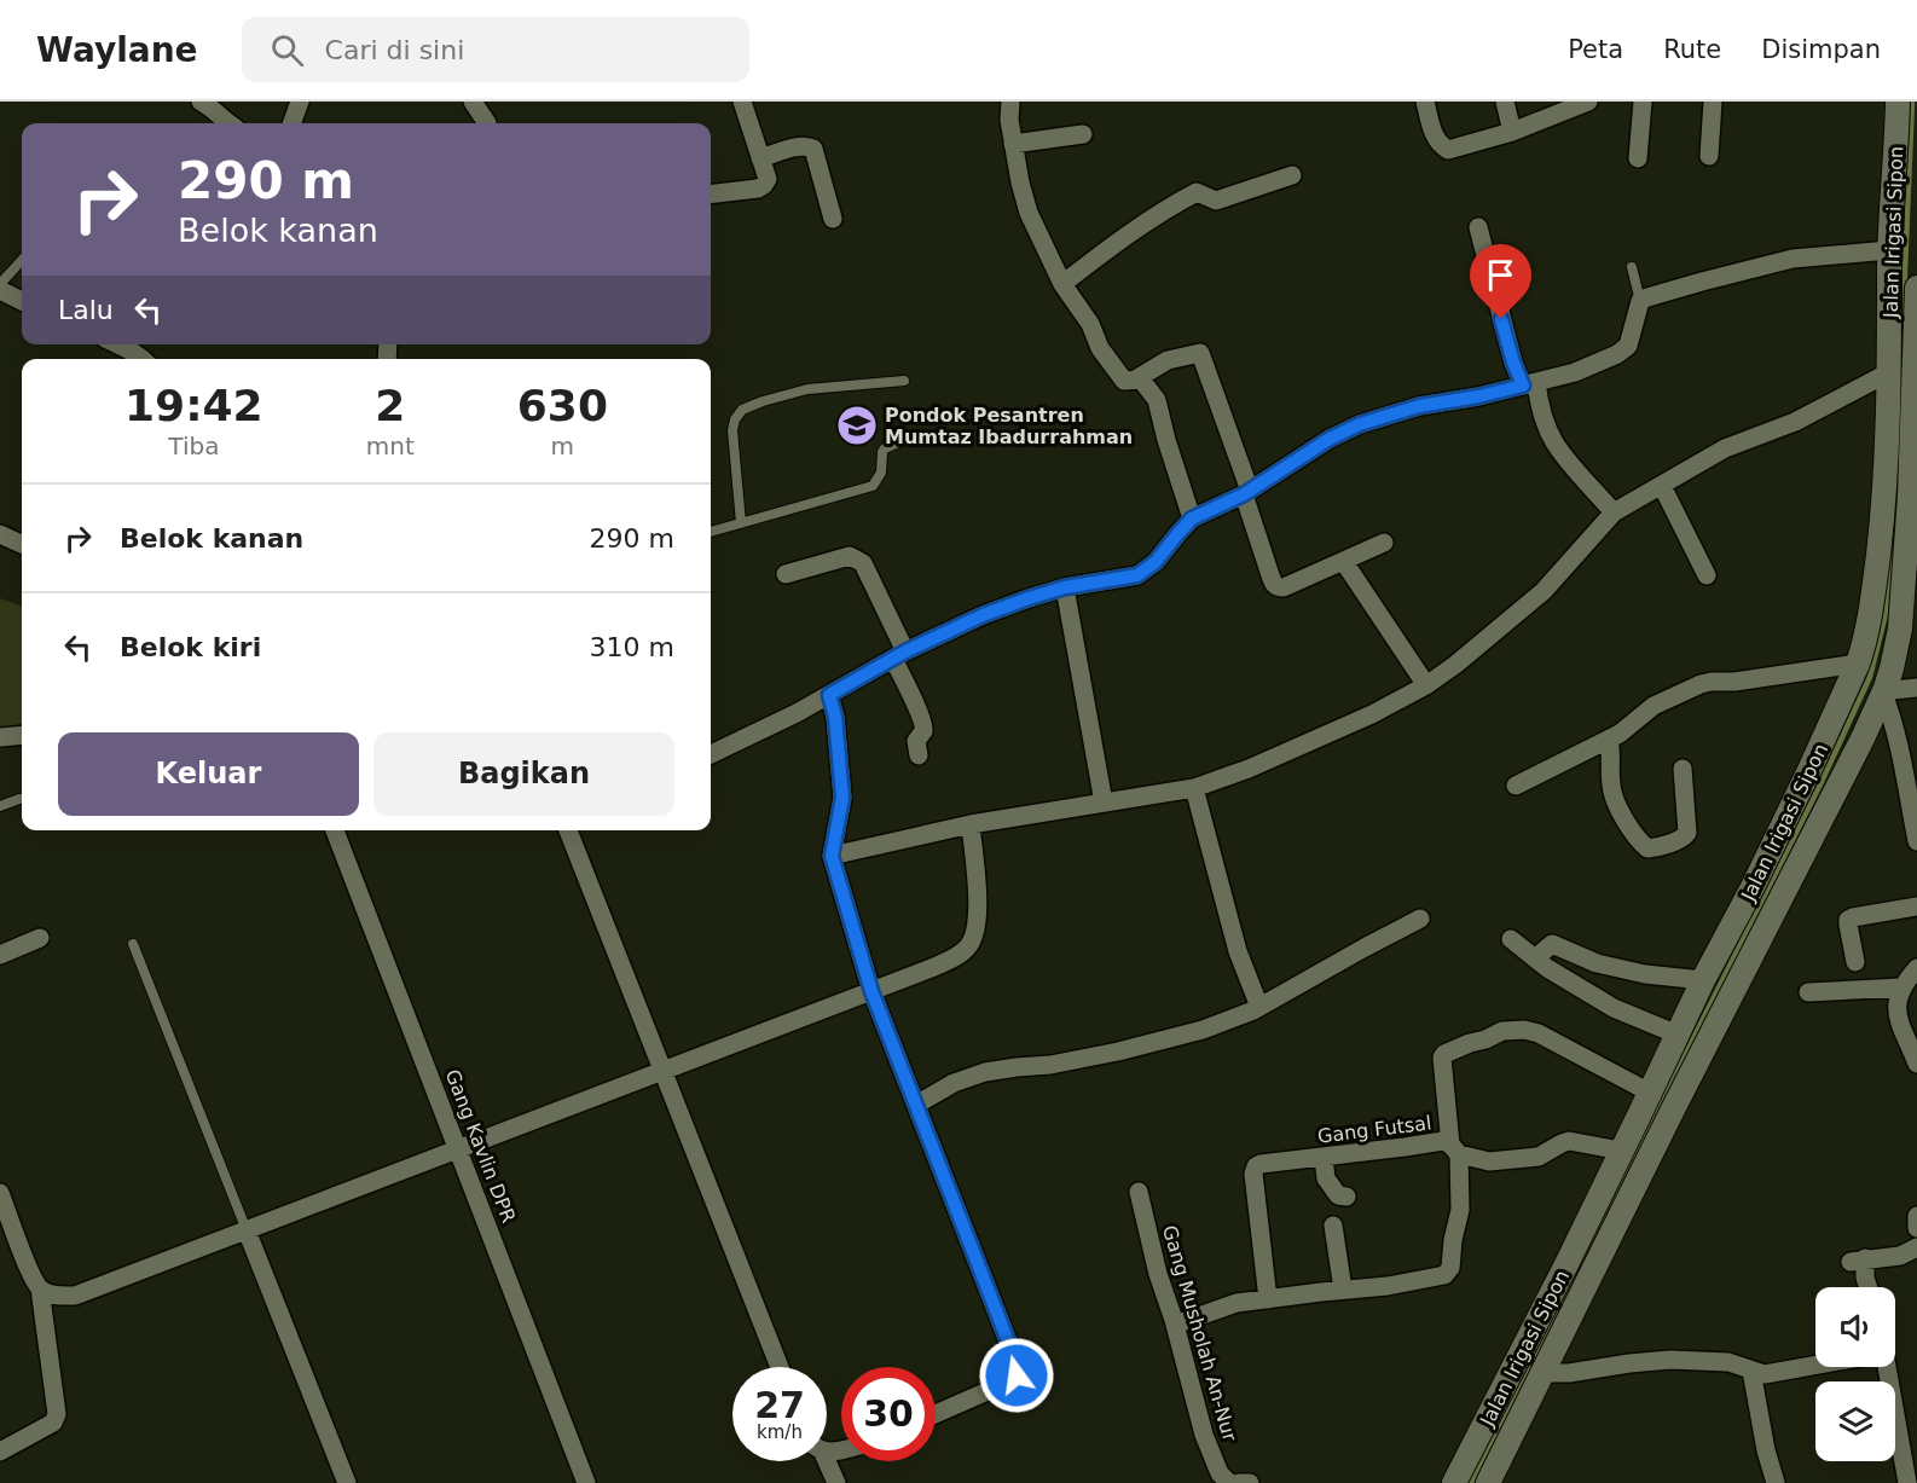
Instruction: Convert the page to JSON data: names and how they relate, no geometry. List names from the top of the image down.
{
  "streets": {
    "street": [
      "Jalan Irigasi Sipon",
      "Gang Futsal",
      "Gang Kavlin DPR",
      "Gang Musholah An-Nur"
    ]
  },
  "crossings": [
    ["Jalan Irigasi Sipon", "Gang Futsal"]
  ],
  "places": {
    "school or university": ["Pondok Pesantren Mumtaz Ibadurrahman"]
  },
  "page": {
    "header": "Waylane",
    "search": "Cari di sini",
    "nav": ["Peta", "Rute", "Disimpan"],
    "turn": ["290 m", "Belok kanan"],
    "then": "Lalu",
    "eta": [
      "19:42",
      "Tiba",
      "2",
      "mnt",
      "630",
      "m"
    ],
    "list": [
      {
        "name": "Belok kanan",
        "value": "290 m"
      },
      {
        "name": "Belok kiri",
        "value": "310 m"
      }
    ],
    "buttons": ["Keluar", "Bagikan"],
    "speed": "27 km/h",
    "limit": "30"
  }
}
